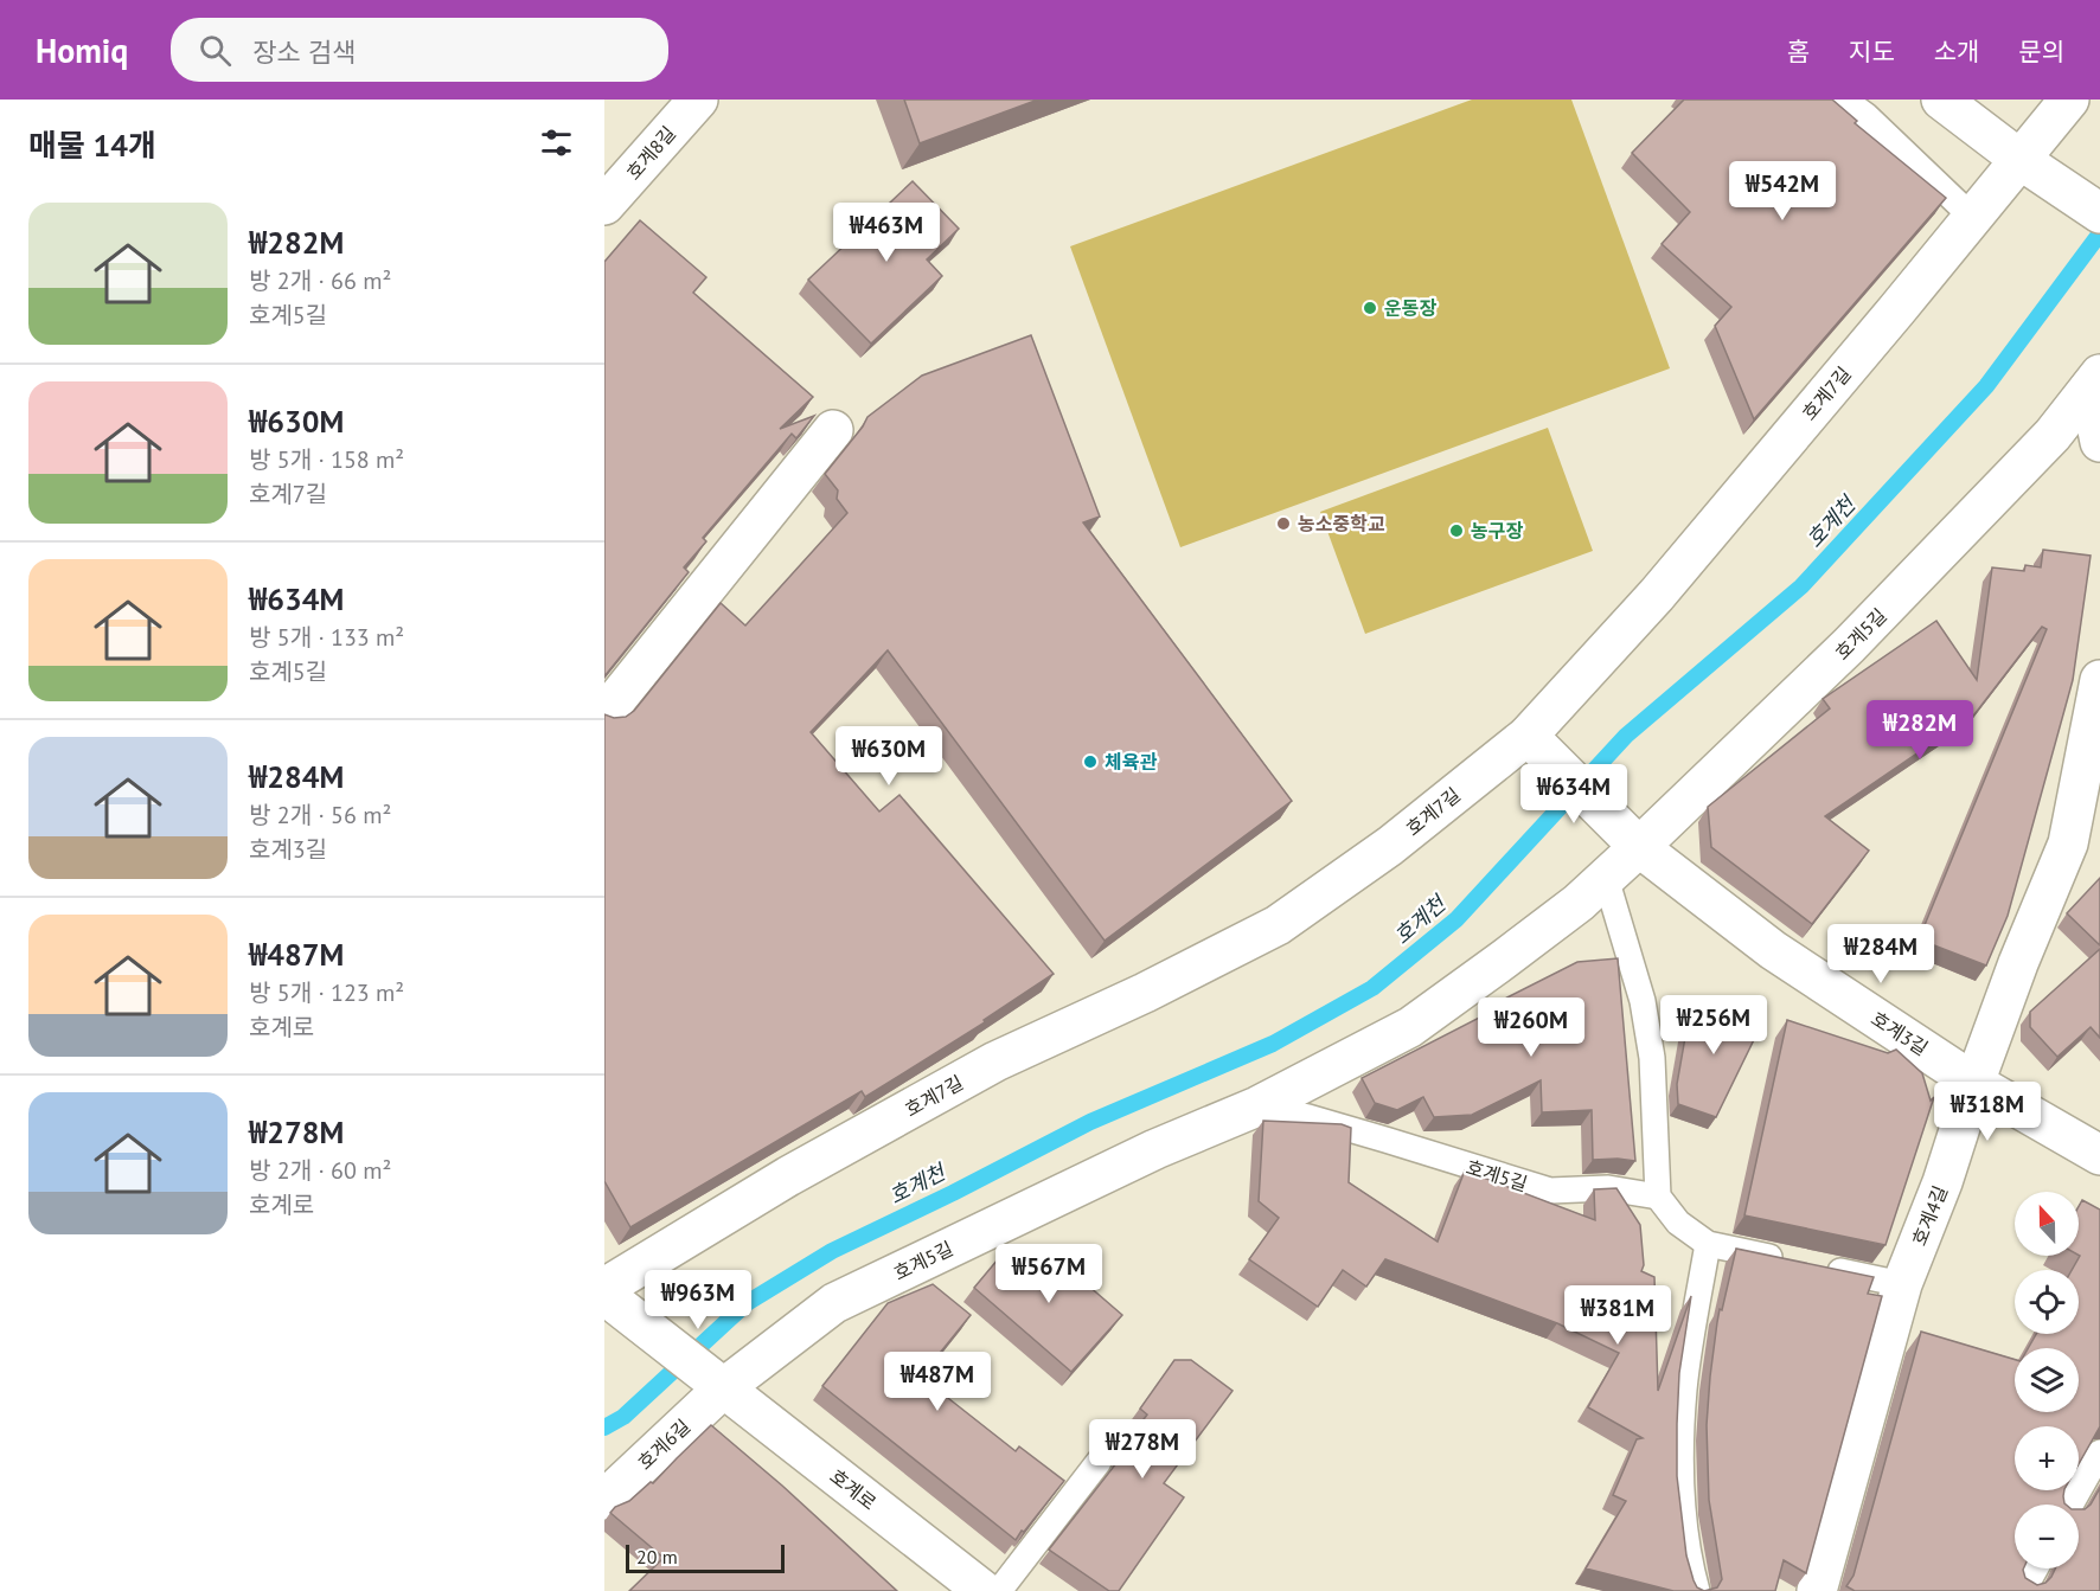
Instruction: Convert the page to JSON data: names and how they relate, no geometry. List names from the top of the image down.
{
  "streets": {
    "street": [
      "호계8길",
      "호계7길",
      "호계5길",
      "호계3길",
      "호계4길",
      "호계6길",
      "호계로"
    ]
  },
  "crossings": [
    ["호계7길", "호계3길"],
    ["호계5길", "호계3길"],
    ["호계5길", "호계6길"],
    ["호계5길", "호계로"],
    ["호계3길", "호계4길"],
    ["호계6길", "호계로"]
  ],
  "water": ["호계천"],
  "places": [
    "운동장",
    "농소중학교",
    "농구장",
    "체육관"
  ],
  "scale_bar": "20 m",
  "north": "top",
  "page": {
    "header": "Homiq",
    "search": "장소 검색",
    "nav": [
      "홈",
      "지도",
      "소개",
      "문의"
    ],
    "heading": "매물 14개",
    "price": [
      "₩542M",
      "₩463M",
      "₩282M",
      "₩630M",
      "₩634M",
      "₩284M",
      "₩256M",
      "₩260M",
      "₩318M",
      "₩567M",
      "₩963M",
      "₩381M",
      "₩487M",
      "₩278M"
    ],
    "list": [
      {
        "name": "₩282M",
        "note": "방 2개 · 66 m² · 호계5길"
      },
      {
        "name": "₩630M",
        "note": "방 5개 · 158 m² · 호계7길"
      },
      {
        "name": "₩634M",
        "note": "방 5개 · 133 m² · 호계5길"
      },
      {
        "name": "₩284M",
        "note": "방 2개 · 56 m² · 호계3길"
      },
      {
        "name": "₩487M",
        "note": "방 5개 · 123 m² · 호계로"
      },
      {
        "name": "₩278M",
        "note": "방 2개 · 60 m² · 호계로"
      }
    ],
    "map_buttons": ["+", "−"],
    "scale": "20 m"
  }
}
